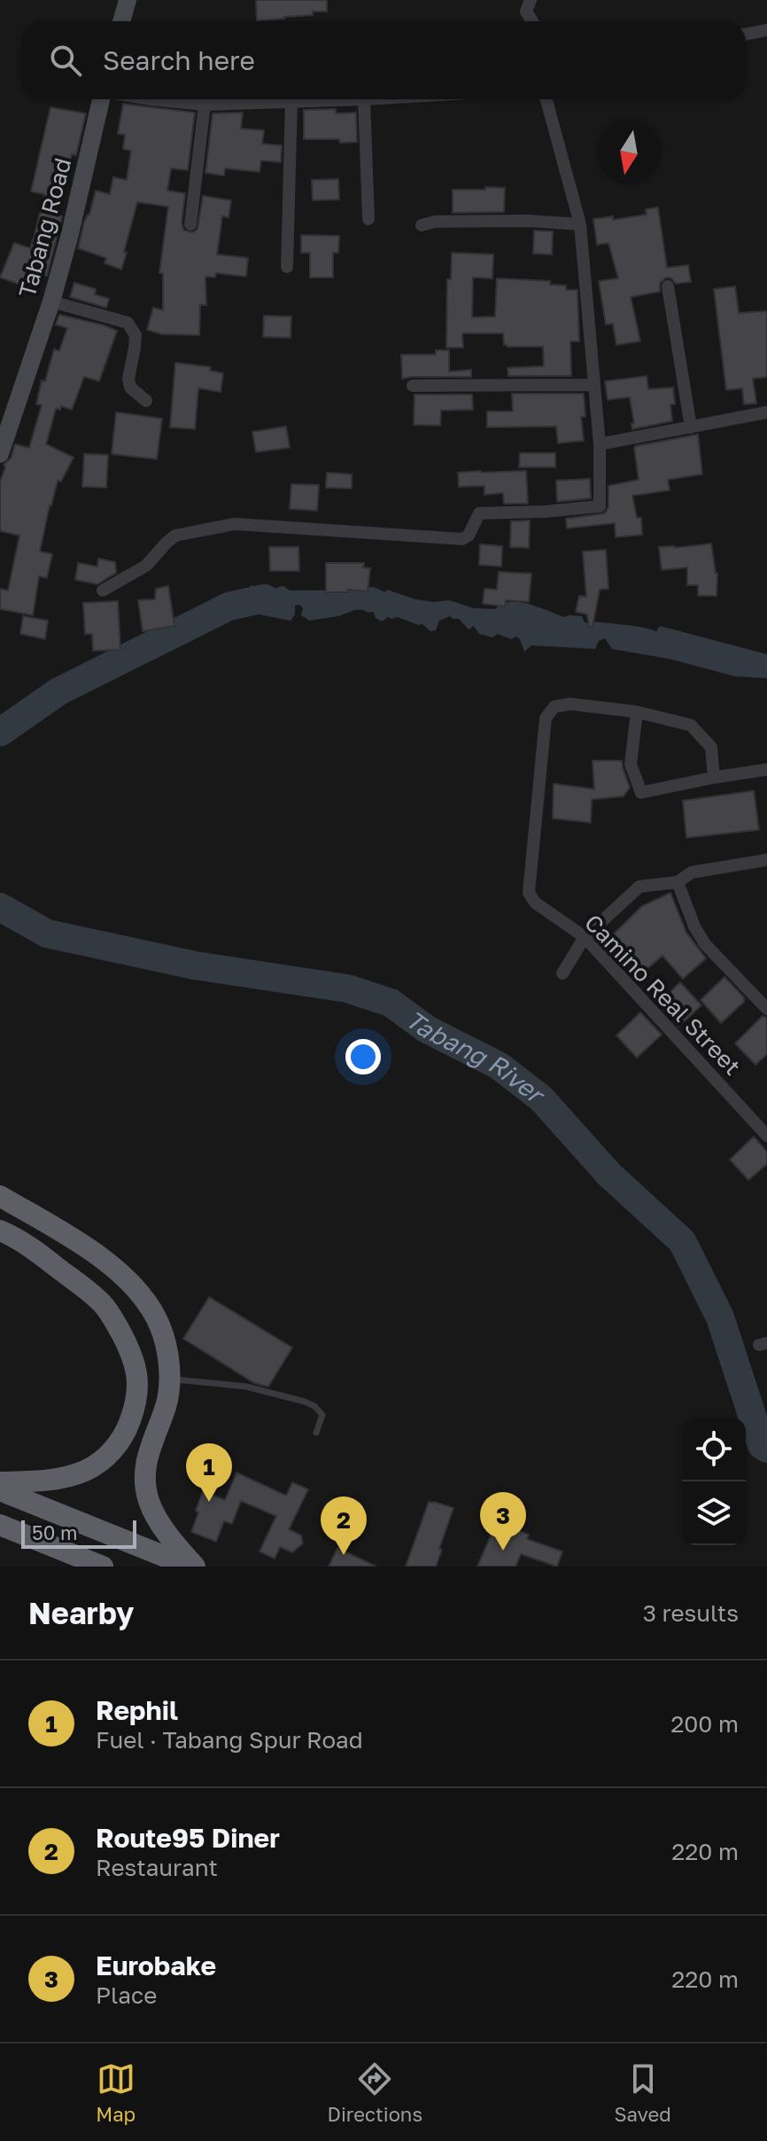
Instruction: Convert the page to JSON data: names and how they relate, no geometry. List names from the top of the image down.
{
  "streets": {
    "main road": ["Tabang Road"],
    "street": ["Camino Real Street"]
  },
  "water": ["Tabang River"],
  "scale_bar": "50 m",
  "north": "bottom",
  "page": {
    "search": "Search here",
    "pins": ["1", "3", "2"],
    "scale": "50 m",
    "heading": ["Nearby", "3 results"],
    "list": [
      {
        "mark": "1",
        "name": "Rephil",
        "note": "Fuel · Tabang Spur Road",
        "value": "200 m"
      },
      {
        "mark": "2",
        "name": "Route95 Diner",
        "note": "Restaurant",
        "value": "220 m"
      },
      {
        "mark": "3",
        "name": "Eurobake",
        "note": "Place",
        "value": "220 m"
      }
    ],
    "nav": ["Map", "Directions", "Saved"]
  }
}
